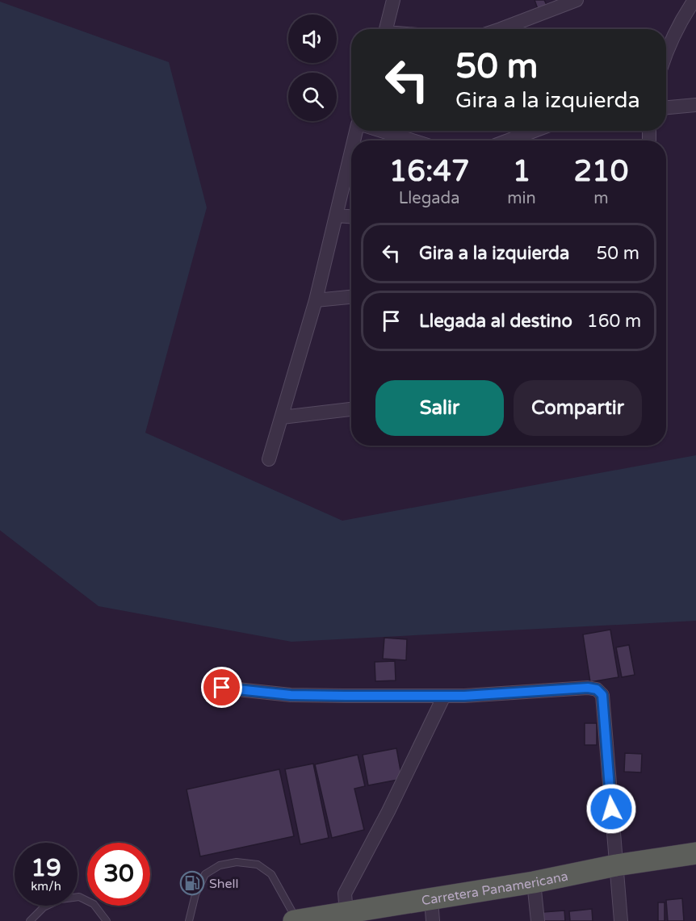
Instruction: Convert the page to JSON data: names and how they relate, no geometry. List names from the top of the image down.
{
  "streets": {
    "highway": ["Carretera Panamericana"]
  },
  "places": {
    "fuel station": ["Shell"]
  },
  "page": {
    "turn": ["50 m", "Gira a la izquierda"],
    "eta": [
      "16:47",
      "Llegada",
      "1",
      "min",
      "210",
      "m"
    ],
    "list": [
      {
        "name": "Gira a la izquierda",
        "value": "50 m"
      },
      {
        "name": "Llegada al destino",
        "value": "160 m"
      }
    ],
    "buttons": ["Salir", "Compartir"],
    "speed": "19 km/h",
    "limit": "30"
  }
}
